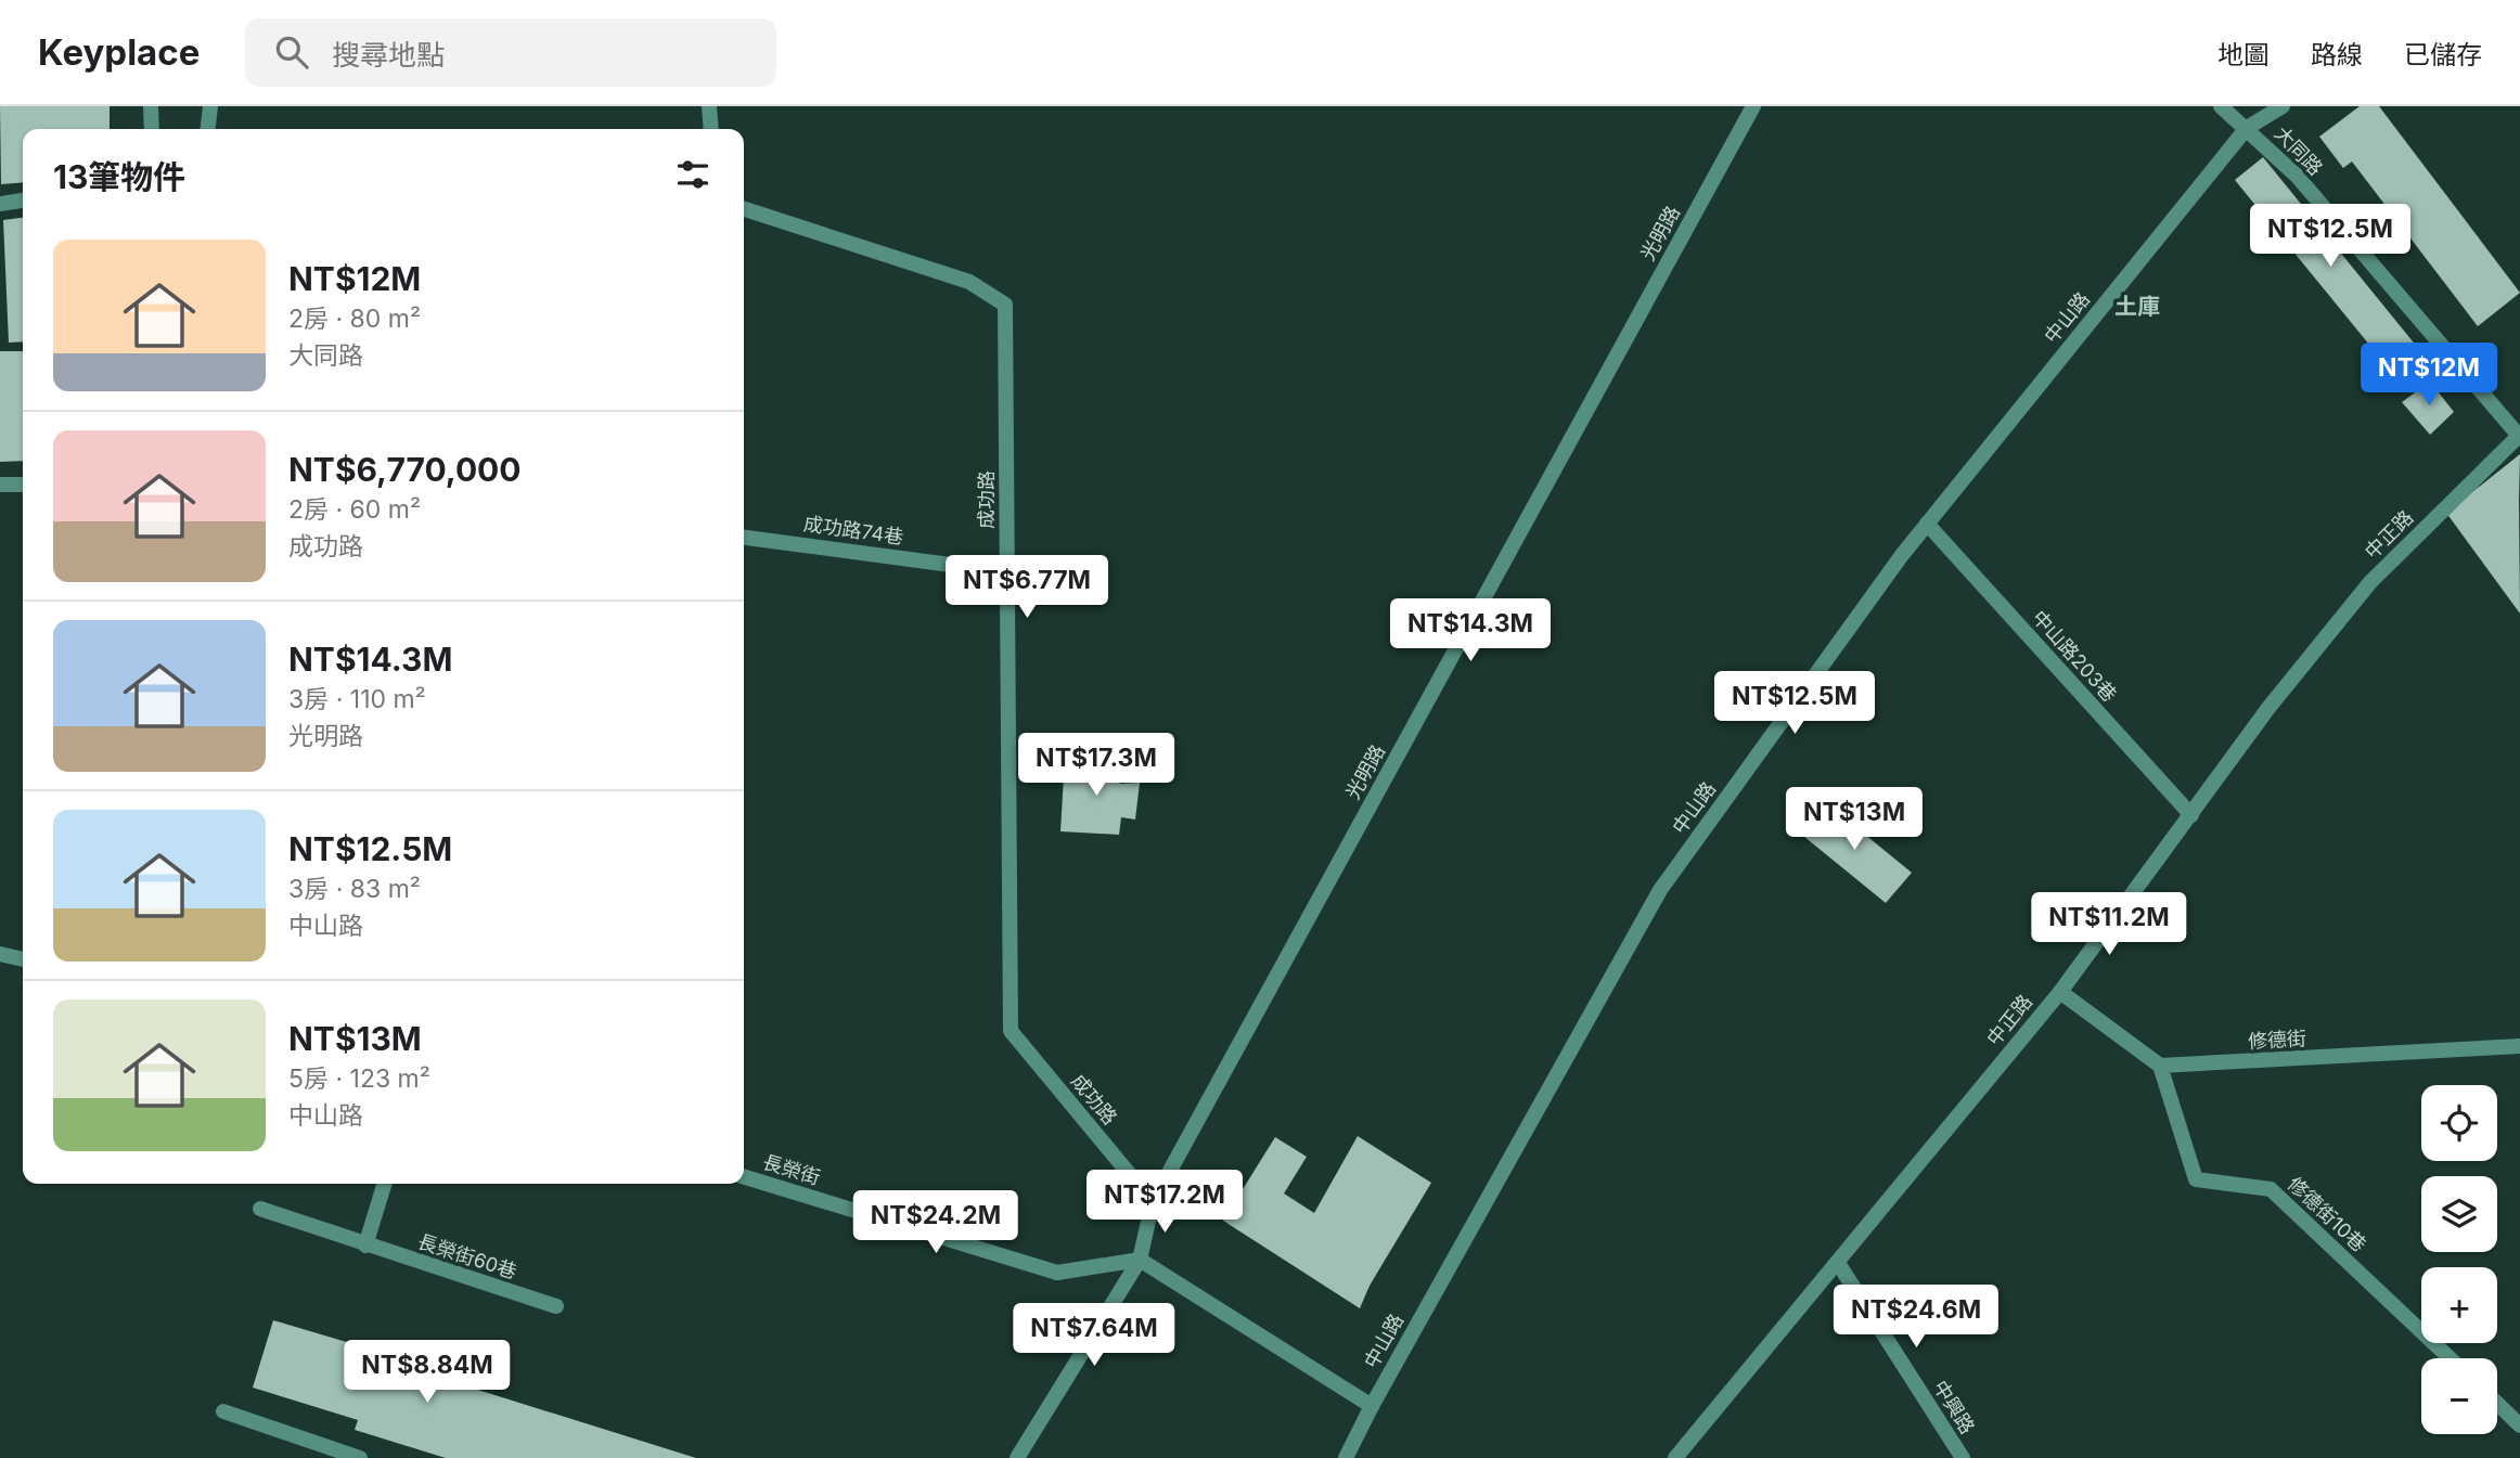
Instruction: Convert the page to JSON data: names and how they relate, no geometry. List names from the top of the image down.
{
  "streets": {
    "street": [
      "大同路",
      "光明路",
      "中山路",
      "成功路",
      "成功路74巷",
      "中正路",
      "中山路203巷",
      "修德街",
      "長榮街",
      "修德街10巷",
      "長榮街60巷",
      "中興路"
    ]
  },
  "crossings": [
    ["大同路", "中山路"],
    ["大同路", "中正路"],
    ["光明路", "成功路"],
    ["光明路", "長榮街"],
    ["中山路", "中山路203巷"],
    ["成功路", "成功路74巷"],
    ["中正路", "中山路203巷"],
    ["中正路", "中興路"],
    ["修德街", "修德街10巷"]
  ],
  "districts": ["土庫"],
  "page": {
    "header": "Keyplace",
    "search": "搜尋地點",
    "nav": ["地圖", "路線", "已儲存"],
    "heading": "13筆物件",
    "price": [
      "NT$12.5M",
      "NT$12M",
      "NT$6.77M",
      "NT$14.3M",
      "NT$12.5M",
      "NT$17.3M",
      "NT$13M",
      "NT$11.2M",
      "NT$17.2M",
      "NT$24.2M",
      "NT$24.6M",
      "NT$7.64M",
      "NT$8.84M"
    ],
    "list": [
      {
        "name": "NT$12M",
        "note": "2房 · 80 m² · 大同路"
      },
      {
        "name": "NT$6,770,000",
        "note": "2房 · 60 m² · 成功路"
      },
      {
        "name": "NT$14.3M",
        "note": "3房 · 110 m² · 光明路"
      },
      {
        "name": "NT$12.5M",
        "note": "3房 · 83 m² · 中山路"
      },
      {
        "name": "NT$13M",
        "note": "5房 · 123 m² · 中山路"
      }
    ],
    "map_buttons": ["+", "−"]
  }
}
